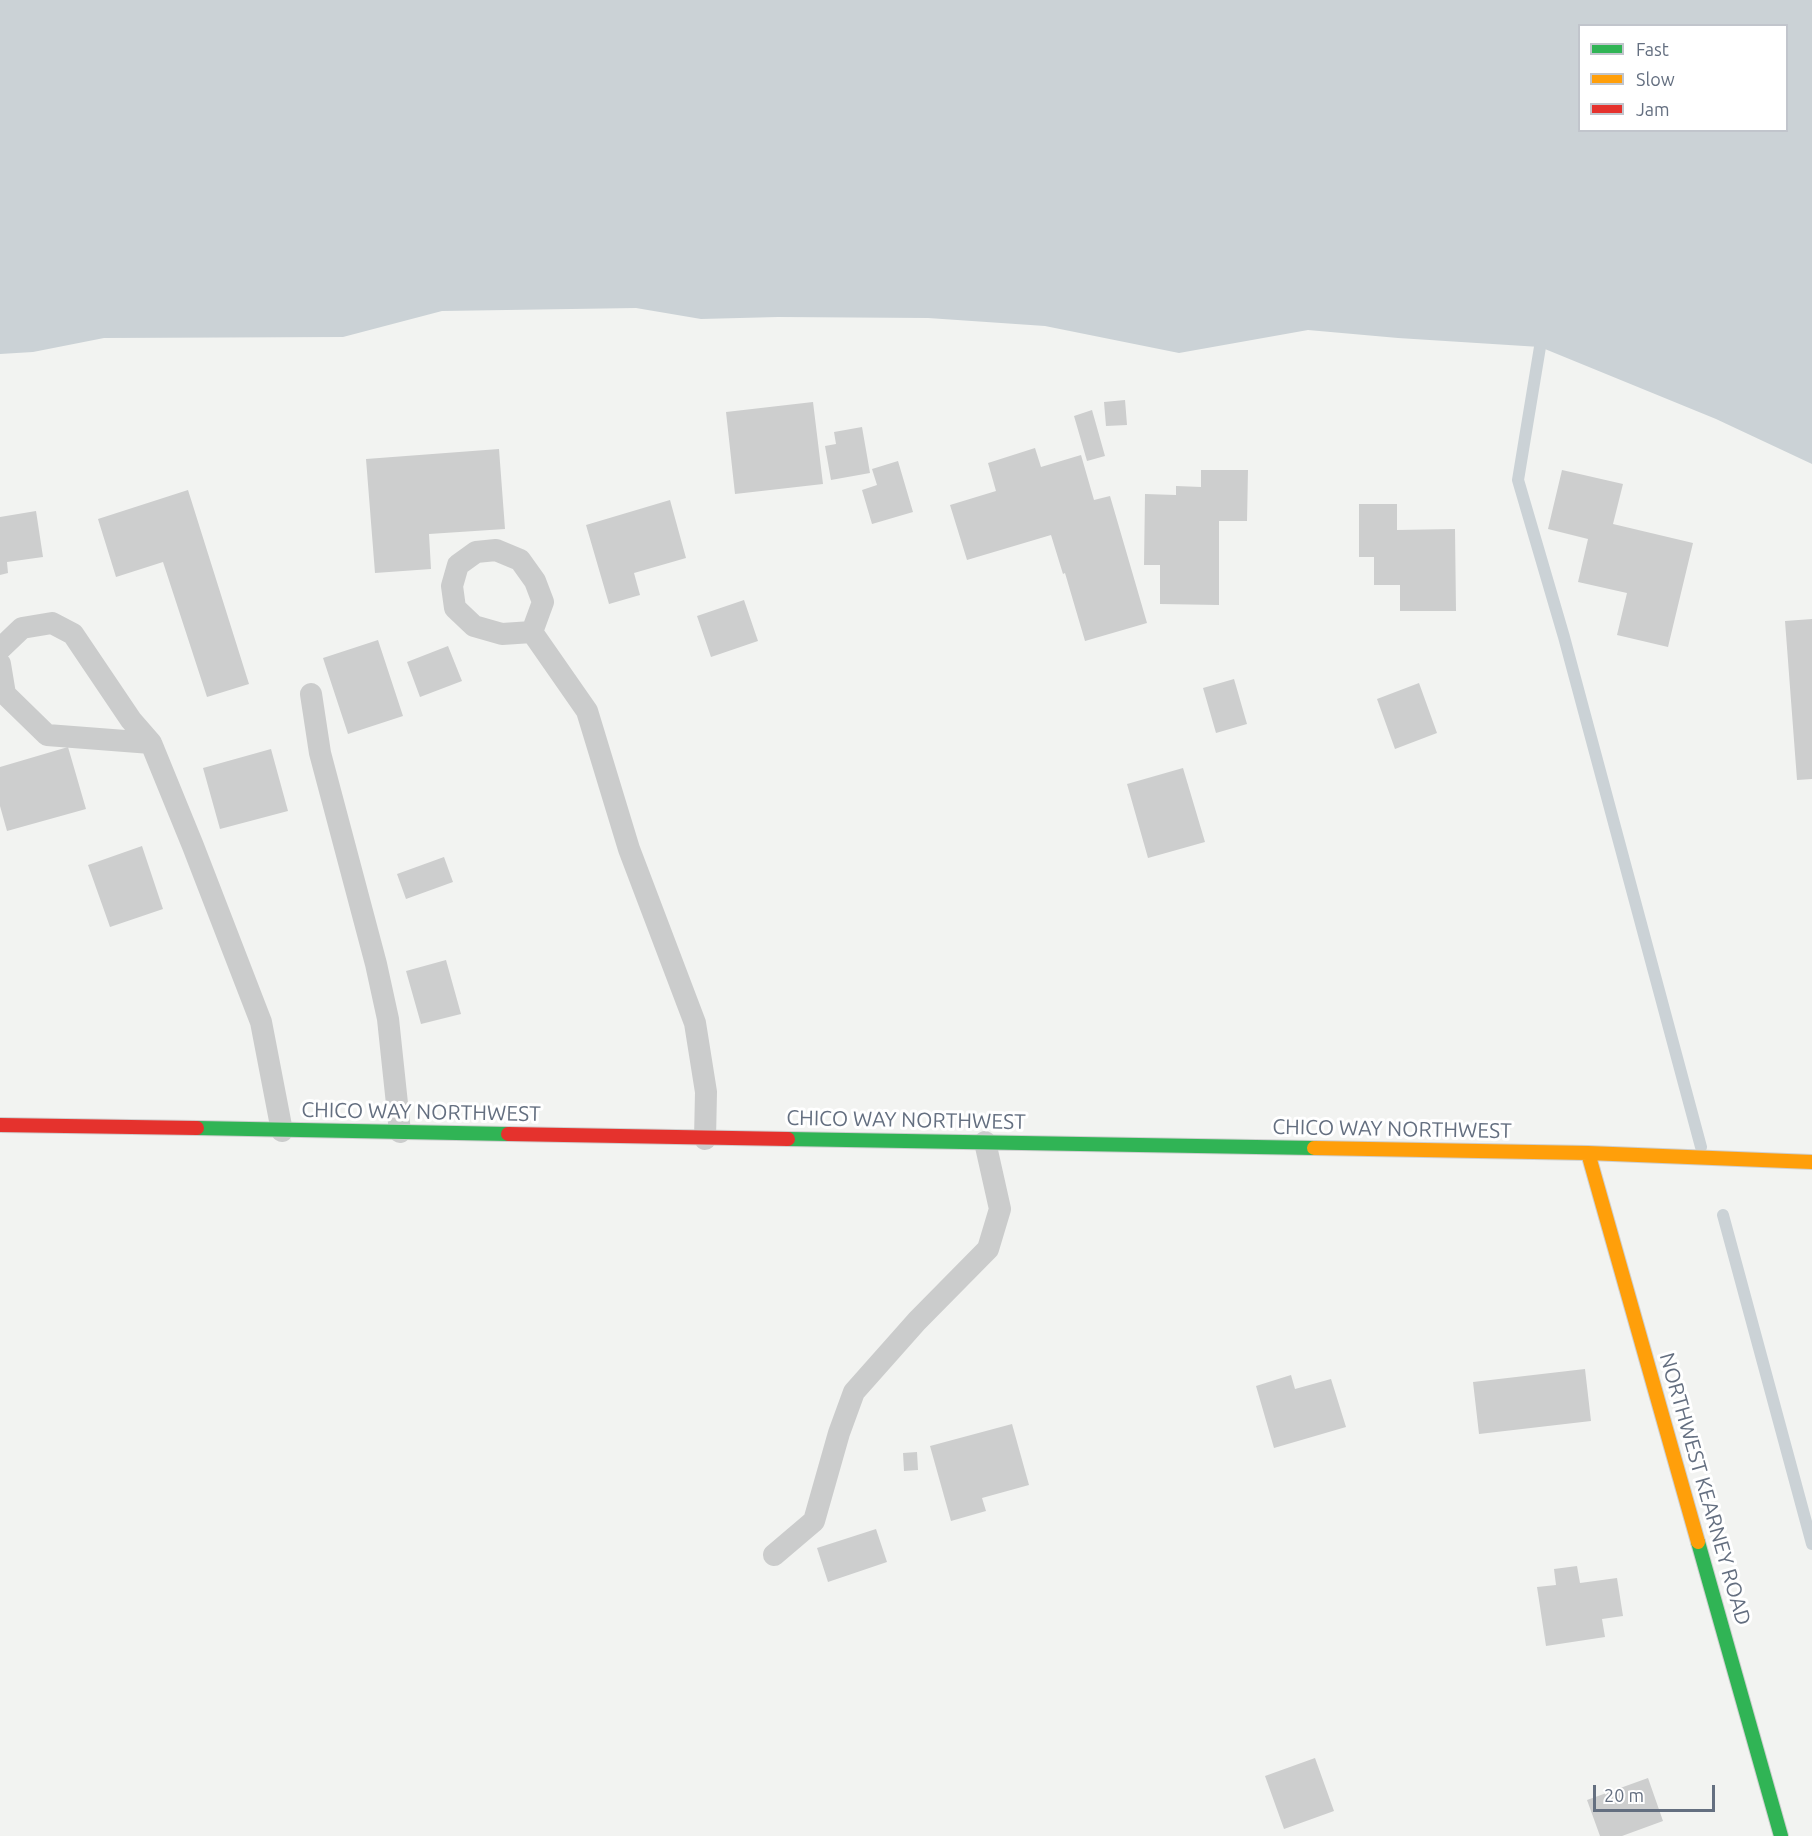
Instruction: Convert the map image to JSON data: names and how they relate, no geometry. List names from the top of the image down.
{
  "streets": {
    "main road": ["CHICO WAY NORTHWEST", "NORTHWEST KEARNEY ROAD"]
  },
  "crossings": [
    ["CHICO WAY NORTHWEST", "NORTHWEST KEARNEY ROAD"]
  ],
  "legend": ["Fast", "Slow", "Jam"],
  "scale_bar": "20 m"
}
